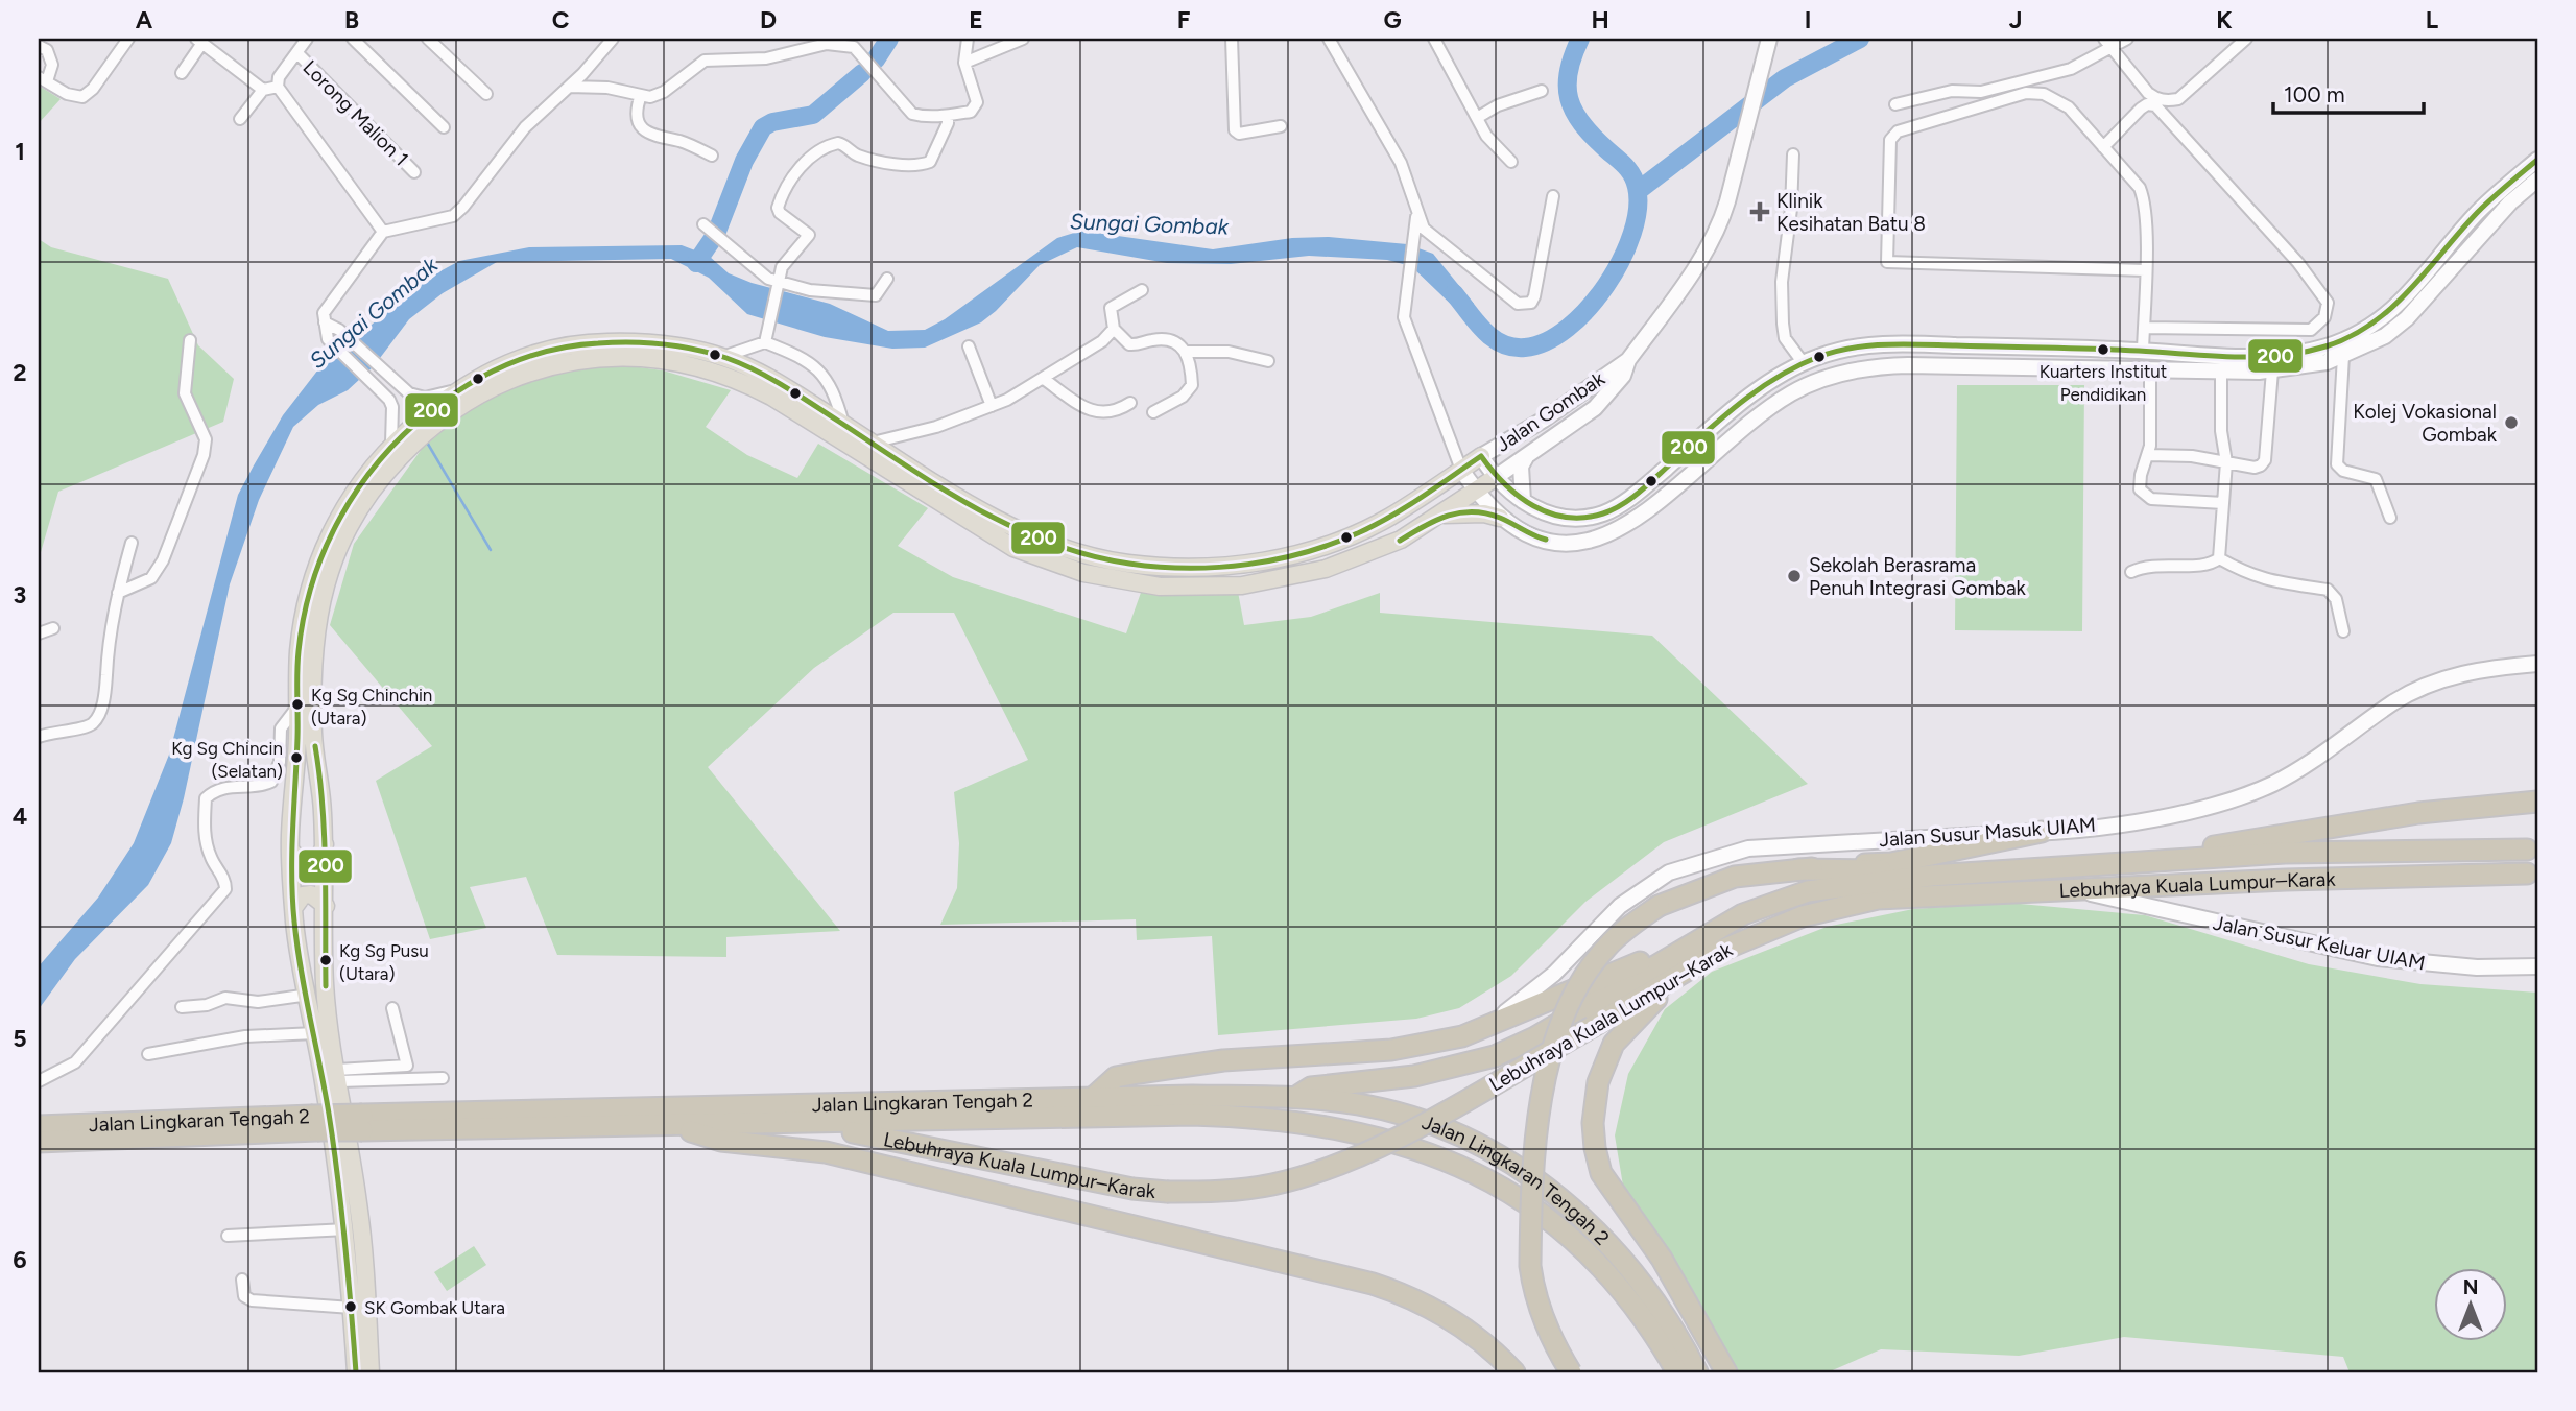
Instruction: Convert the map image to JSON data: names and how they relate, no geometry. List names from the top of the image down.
{
  "streets": {
    "highway": ["Lebuhraya Kuala Lumpur–Karak", "Jalan Lingkaran Tengah 2"],
    "main road": ["Jalan Gombak", "Jalan Susur Masuk UIAM", "Jalan Susur Keluar UIAM"],
    "street": ["Lorong Malion 1"]
  },
  "crossings": [
    ["Lebuhraya Kuala Lumpur–Karak", "Jalan Susur Keluar UIAM"],
    ["Lebuhraya Kuala Lumpur–Karak", "Jalan Lingkaran Tengah 2"]
  ],
  "water": ["Sungai Gombak"],
  "places": {
    "health": ["Klinik Kesihatan Batu 8"],
    "other": [
      "Kuarters Institut Pendidikan",
      "Kolej Vokasional Gombak",
      "Sekolah Berasrama Penuh Integrasi Gombak",
      "Kg Sg Chinchin (Utara)",
      "Kg Sg Chincin (Selatan)",
      "Kg Sg Pusu (Utara)",
      "SK Gombak Utara"
    ]
  },
  "lines": ["transit line 200"],
  "scale_bar": "100 m",
  "north": "top",
  "grid": {
    "columns": [
      "A",
      "B",
      "C",
      "D",
      "E",
      "F",
      "G",
      "H",
      "I",
      "J",
      "K",
      "L"
    ],
    "rows": [
      "1",
      "2",
      "3",
      "4",
      "5",
      "6"
    ]
  }
}
